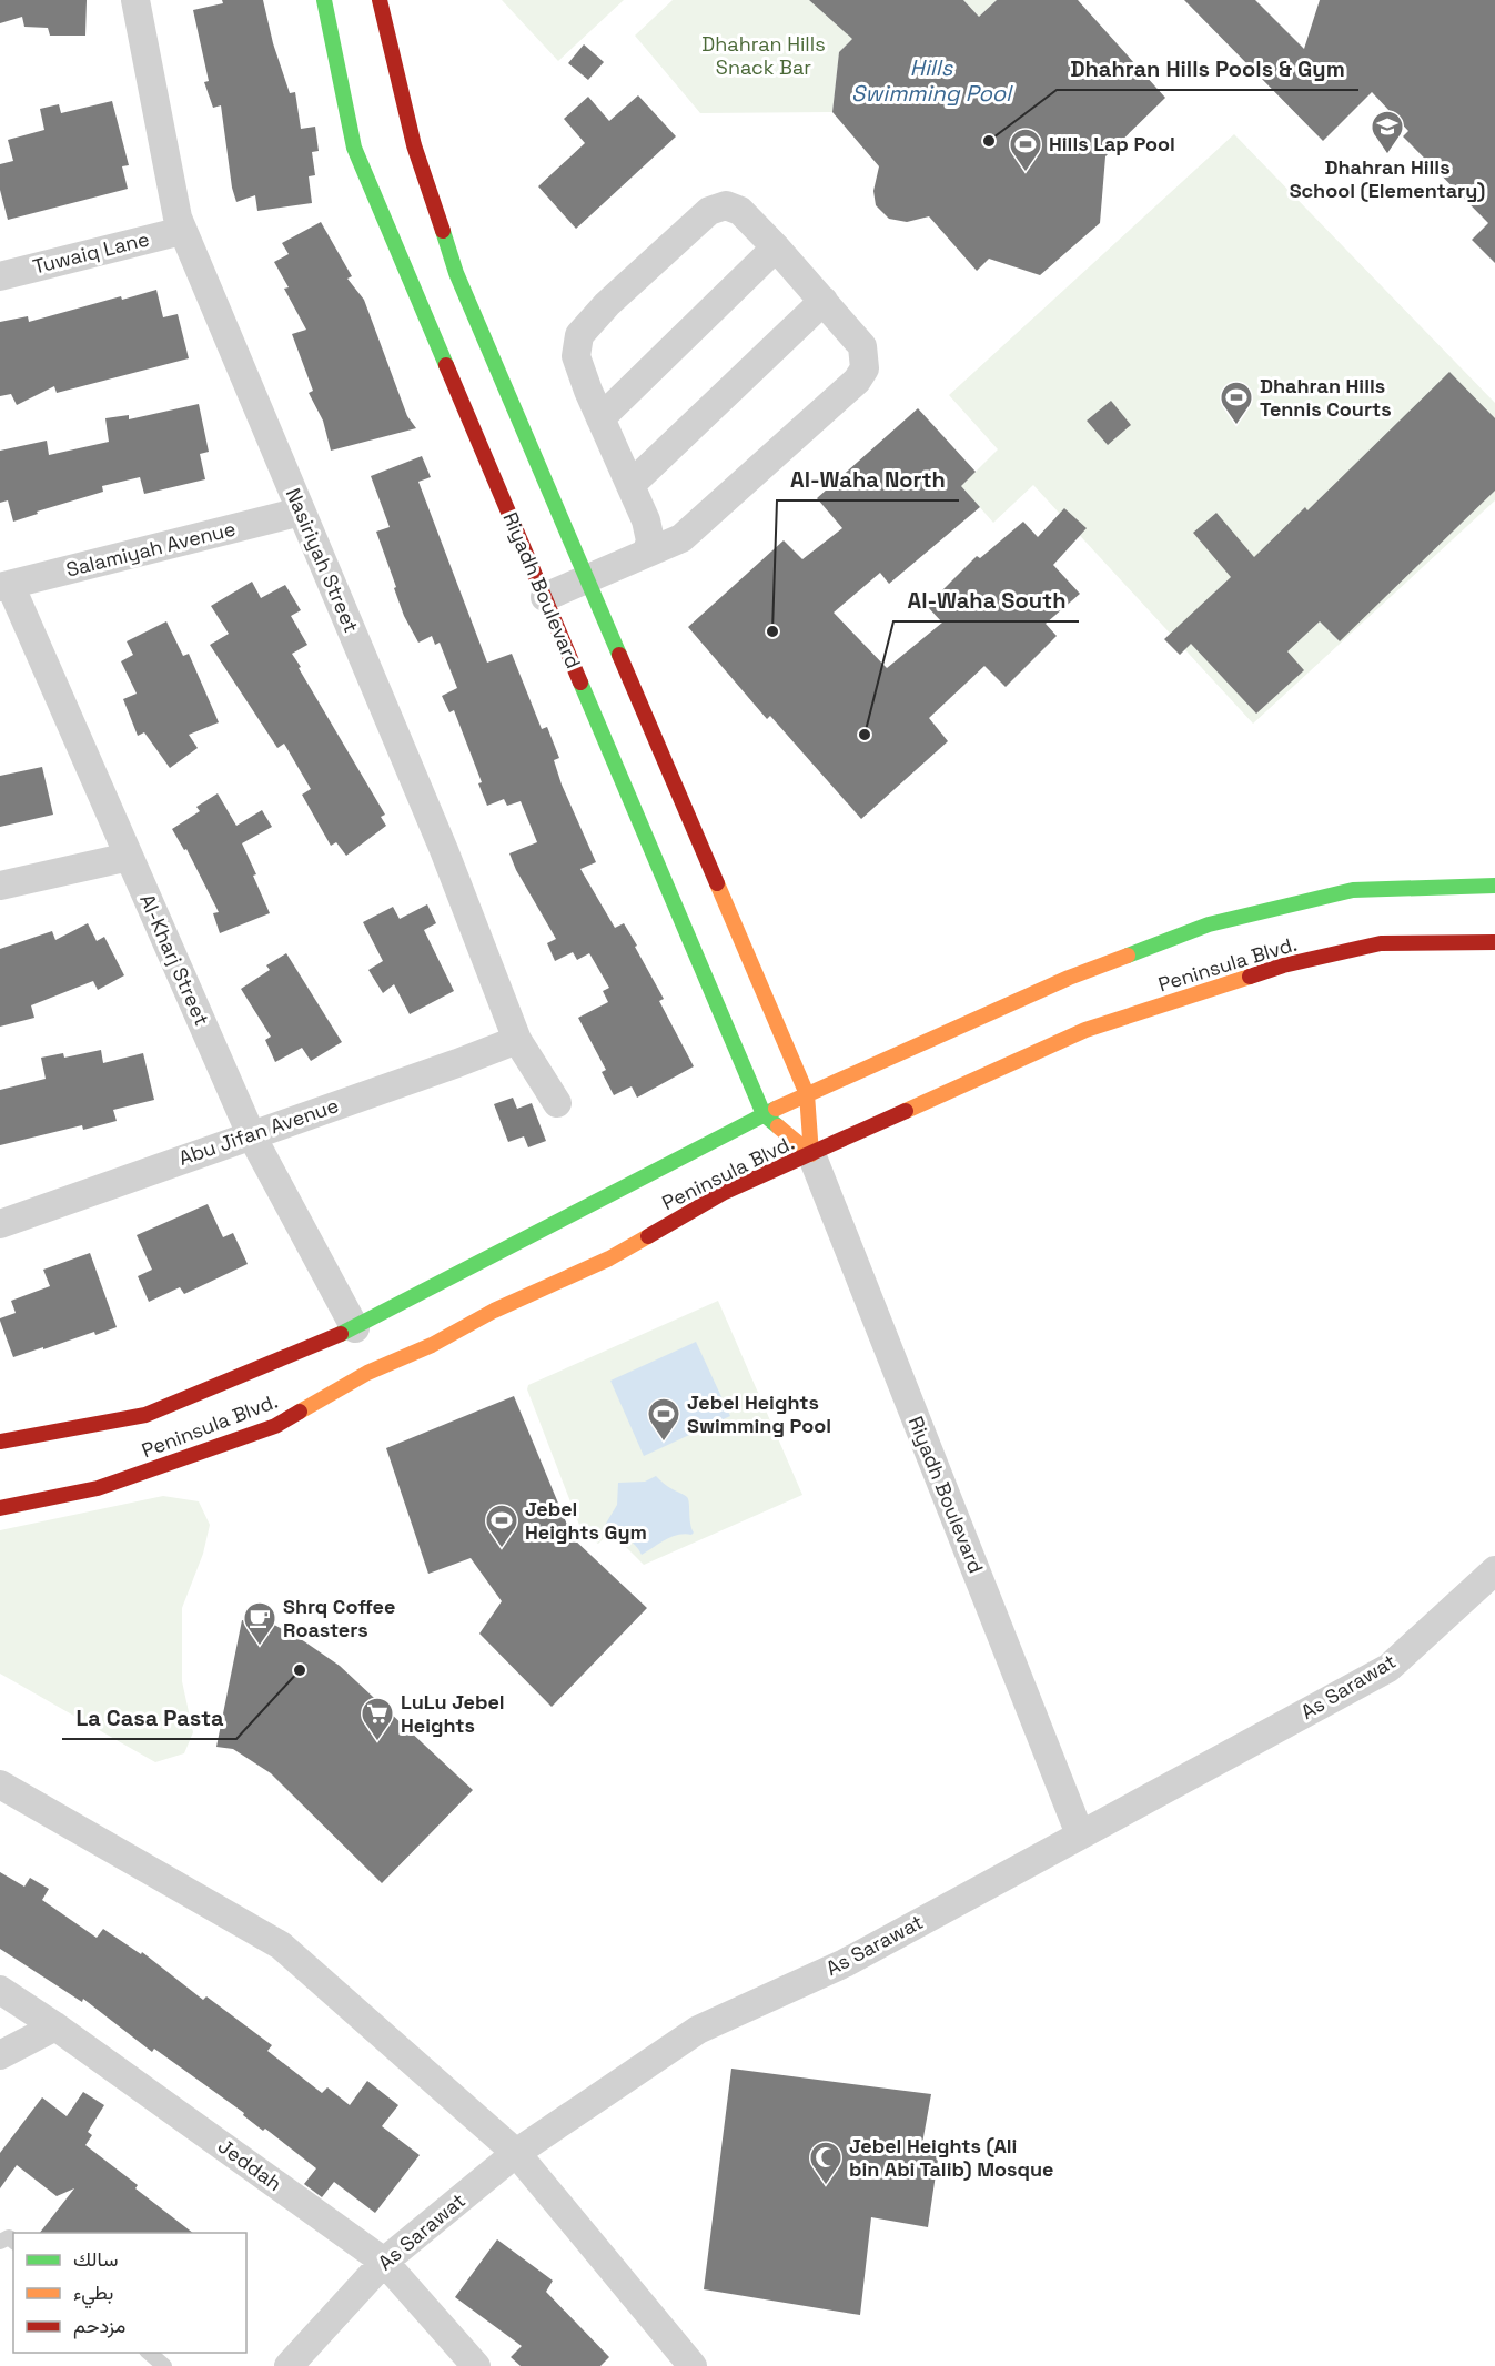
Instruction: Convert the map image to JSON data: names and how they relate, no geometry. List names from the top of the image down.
{
  "streets": {
    "main road": ["Riyadh Boulevard", "Peninsula Blvd."],
    "street": [
      "Tuwaiq Lane",
      "Salamiyah Avenue",
      "Nasiriyah Street",
      "Al-Kharj Street",
      "Abu Jifan Avenue",
      "As Sarawat",
      "Jeddah"
    ]
  },
  "crossings": [
    ["Tuwaiq Lane", "Nasiriyah Street"],
    ["Salamiyah Avenue", "Nasiriyah Street"],
    ["Salamiyah Avenue", "Al-Kharj Street"],
    ["Nasiriyah Street", "Abu Jifan Avenue"],
    ["Riyadh Boulevard", "Peninsula Blvd."],
    ["Riyadh Boulevard", "As Sarawat"],
    ["Al-Kharj Street", "Peninsula Blvd."],
    ["Al-Kharj Street", "Abu Jifan Avenue"],
    ["As Sarawat", "Jeddah"]
  ],
  "water": ["Hills Swimming Pool"],
  "parks": ["Dhahran Hills Snack Bar"],
  "places": {
    "other": [
      "Dhahran Hills Pools & Gym",
      "Al-Waha North",
      "Al-Waha South",
      "La Casa Pasta"
    ],
    "school or university": ["Dhahran Hills School (Elementary)"],
    "sports": [
      "Hills Lap Pool",
      "Dhahran Hills Tennis Courts",
      "Jebel Heights Swimming Pool",
      "Jebel Heights Gym"
    ],
    "cafe": ["Shrq Coffee Roasters"],
    "supermarket": ["LuLu Jebel Heights"],
    "mosque": ["Jebel Heights (Ali bin Abi Talib) Mosque"]
  },
  "legend": ["سالك", "بطيء", "مزدحم"]
}
